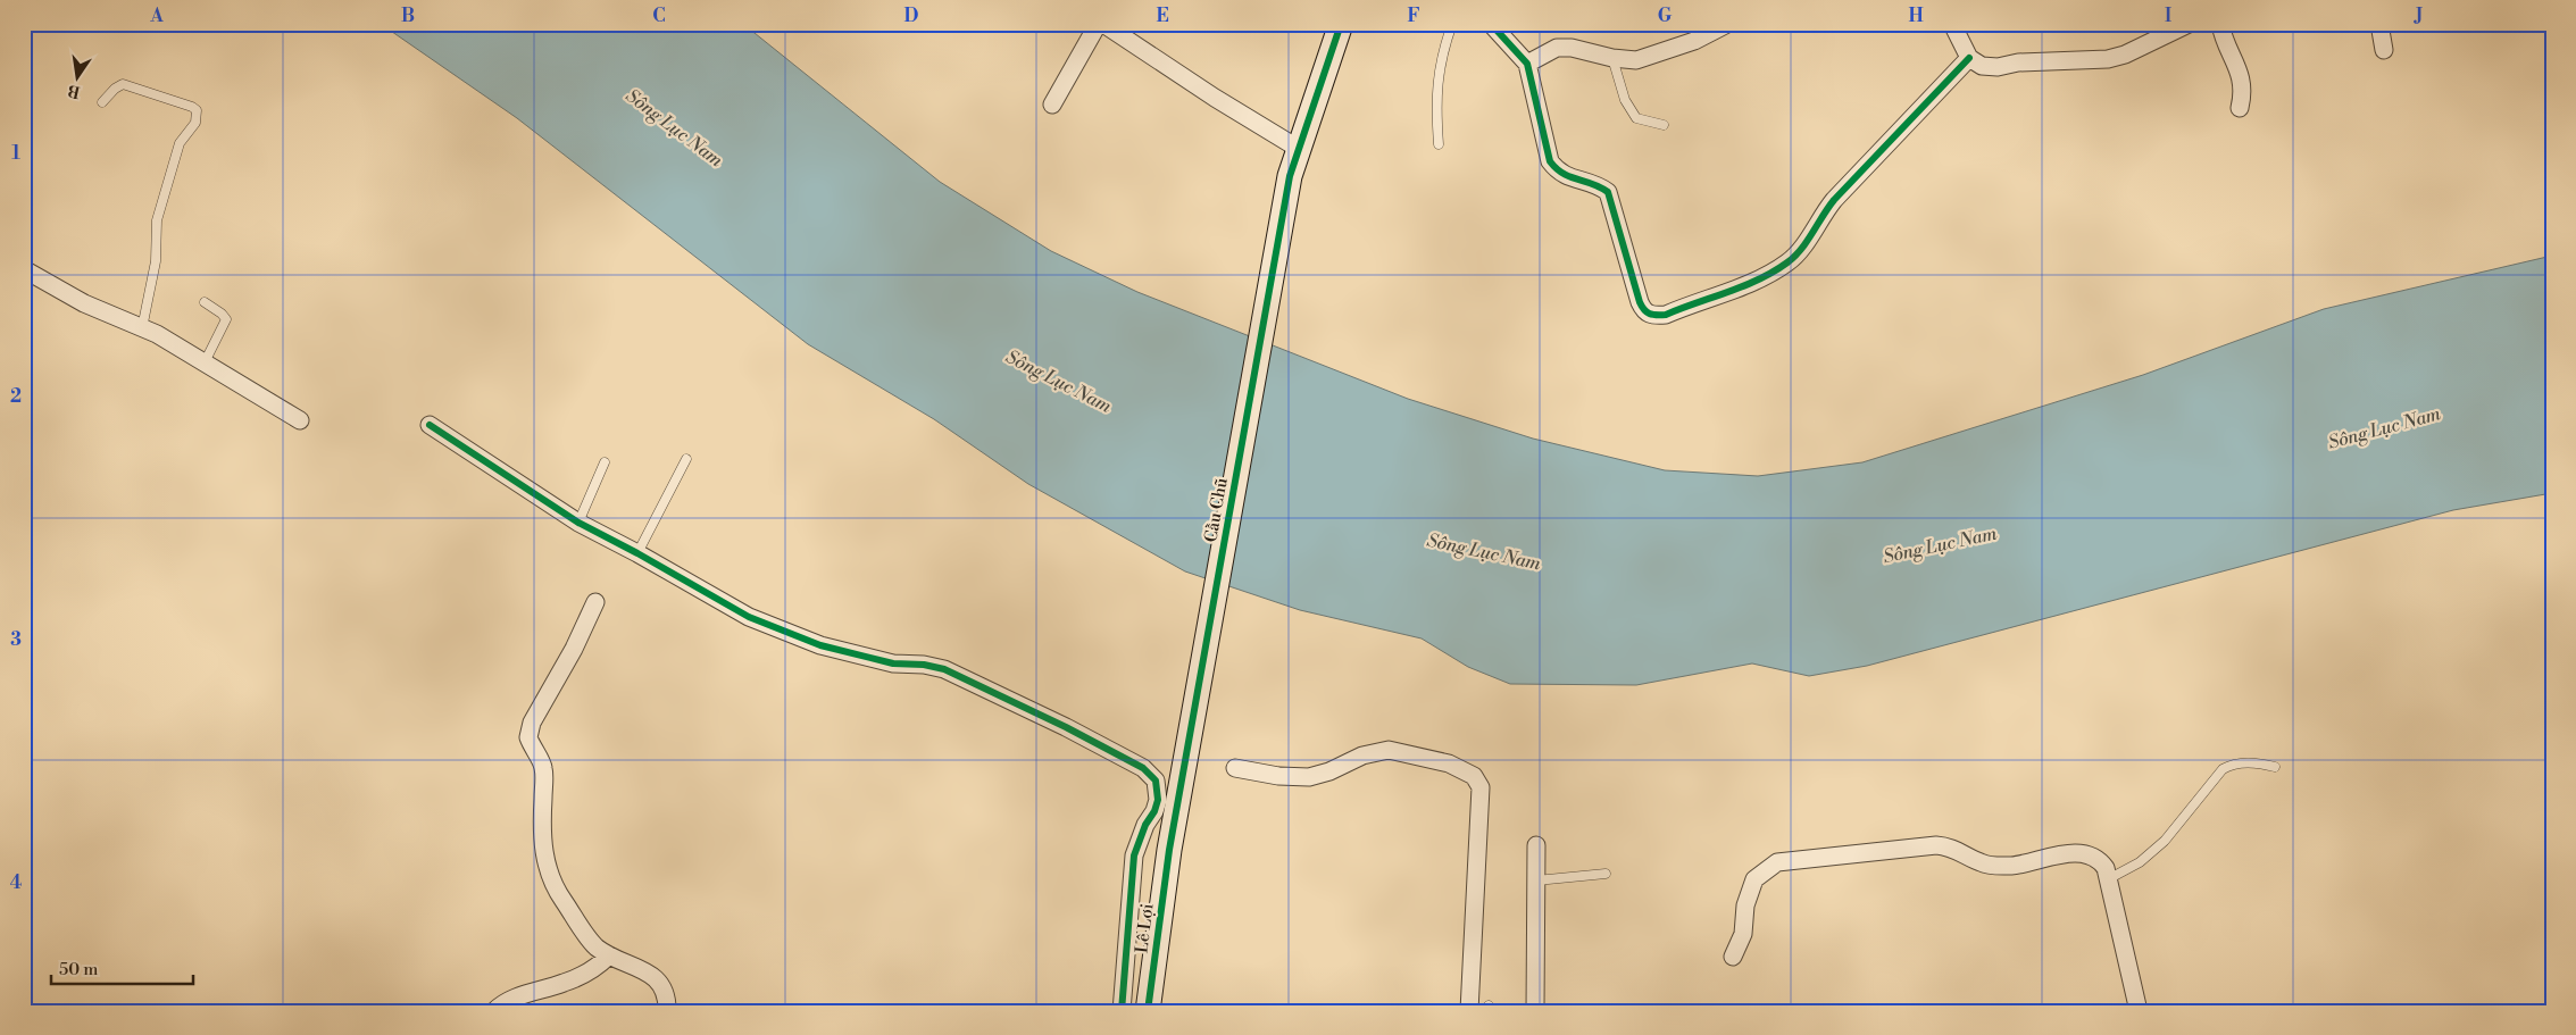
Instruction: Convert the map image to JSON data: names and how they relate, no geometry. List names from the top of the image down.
{
  "streets": {
    "street": ["Cầu Chũ", "Lê Lợi"]
  },
  "crossings": [
    ["Cầu Chũ", "Lê Lợi"]
  ],
  "water": ["Sông Lục Nam"],
  "scale_bar": "50 m",
  "north": "bottom",
  "grid": {
    "columns": [
      "A",
      "B",
      "C",
      "D",
      "E",
      "F",
      "G",
      "H",
      "I",
      "J"
    ],
    "rows": [
      "1",
      "2",
      "3",
      "4"
    ]
  }
}
